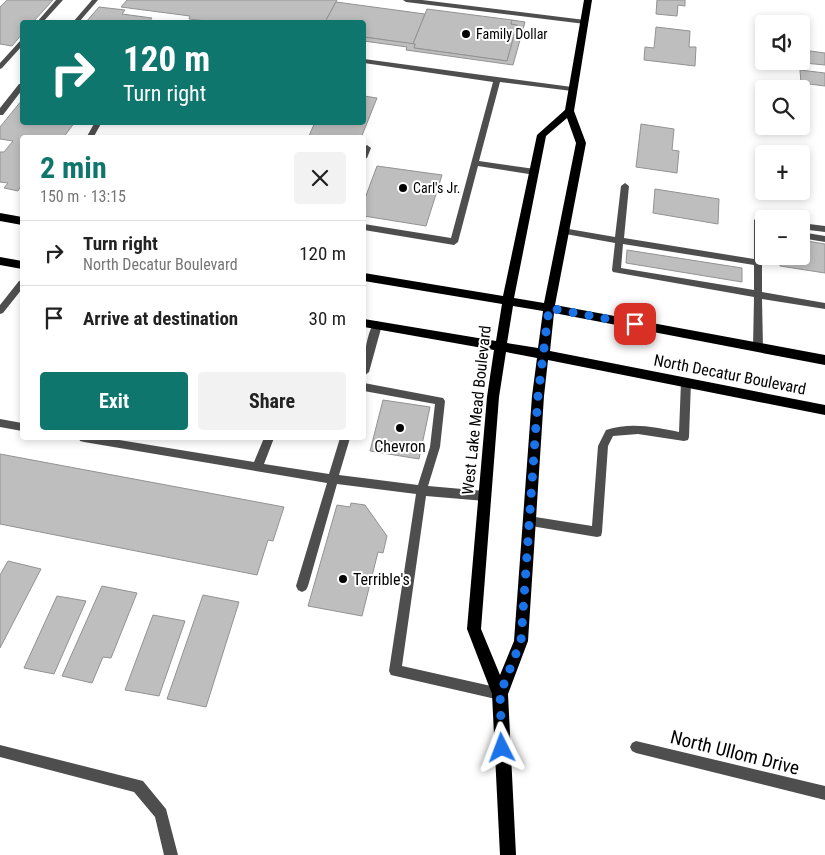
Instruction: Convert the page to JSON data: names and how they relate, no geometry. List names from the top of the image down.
{
  "streets": {
    "main road": ["North Decatur Boulevard", "West Lake Mead Boulevard"],
    "street": ["North Ullom Drive"]
  },
  "crossings": [
    ["North Decatur Boulevard", "West Lake Mead Boulevard"]
  ],
  "places": [
    "Family Dollar",
    "Carl's Jr.",
    "Chevron",
    "Terrible's"
  ],
  "page": {
    "map_buttons": ["+", "−"],
    "turn": ["120 m", "Turn right"],
    "heading": ["2 min", "150 m · 13:15"],
    "list": [
      {
        "name": "Turn right",
        "note": "North Decatur Boulevard",
        "value": "120 m"
      },
      {
        "name": "Arrive at destination",
        "value": "30 m"
      }
    ],
    "buttons": ["Exit", "Share"]
  }
}
